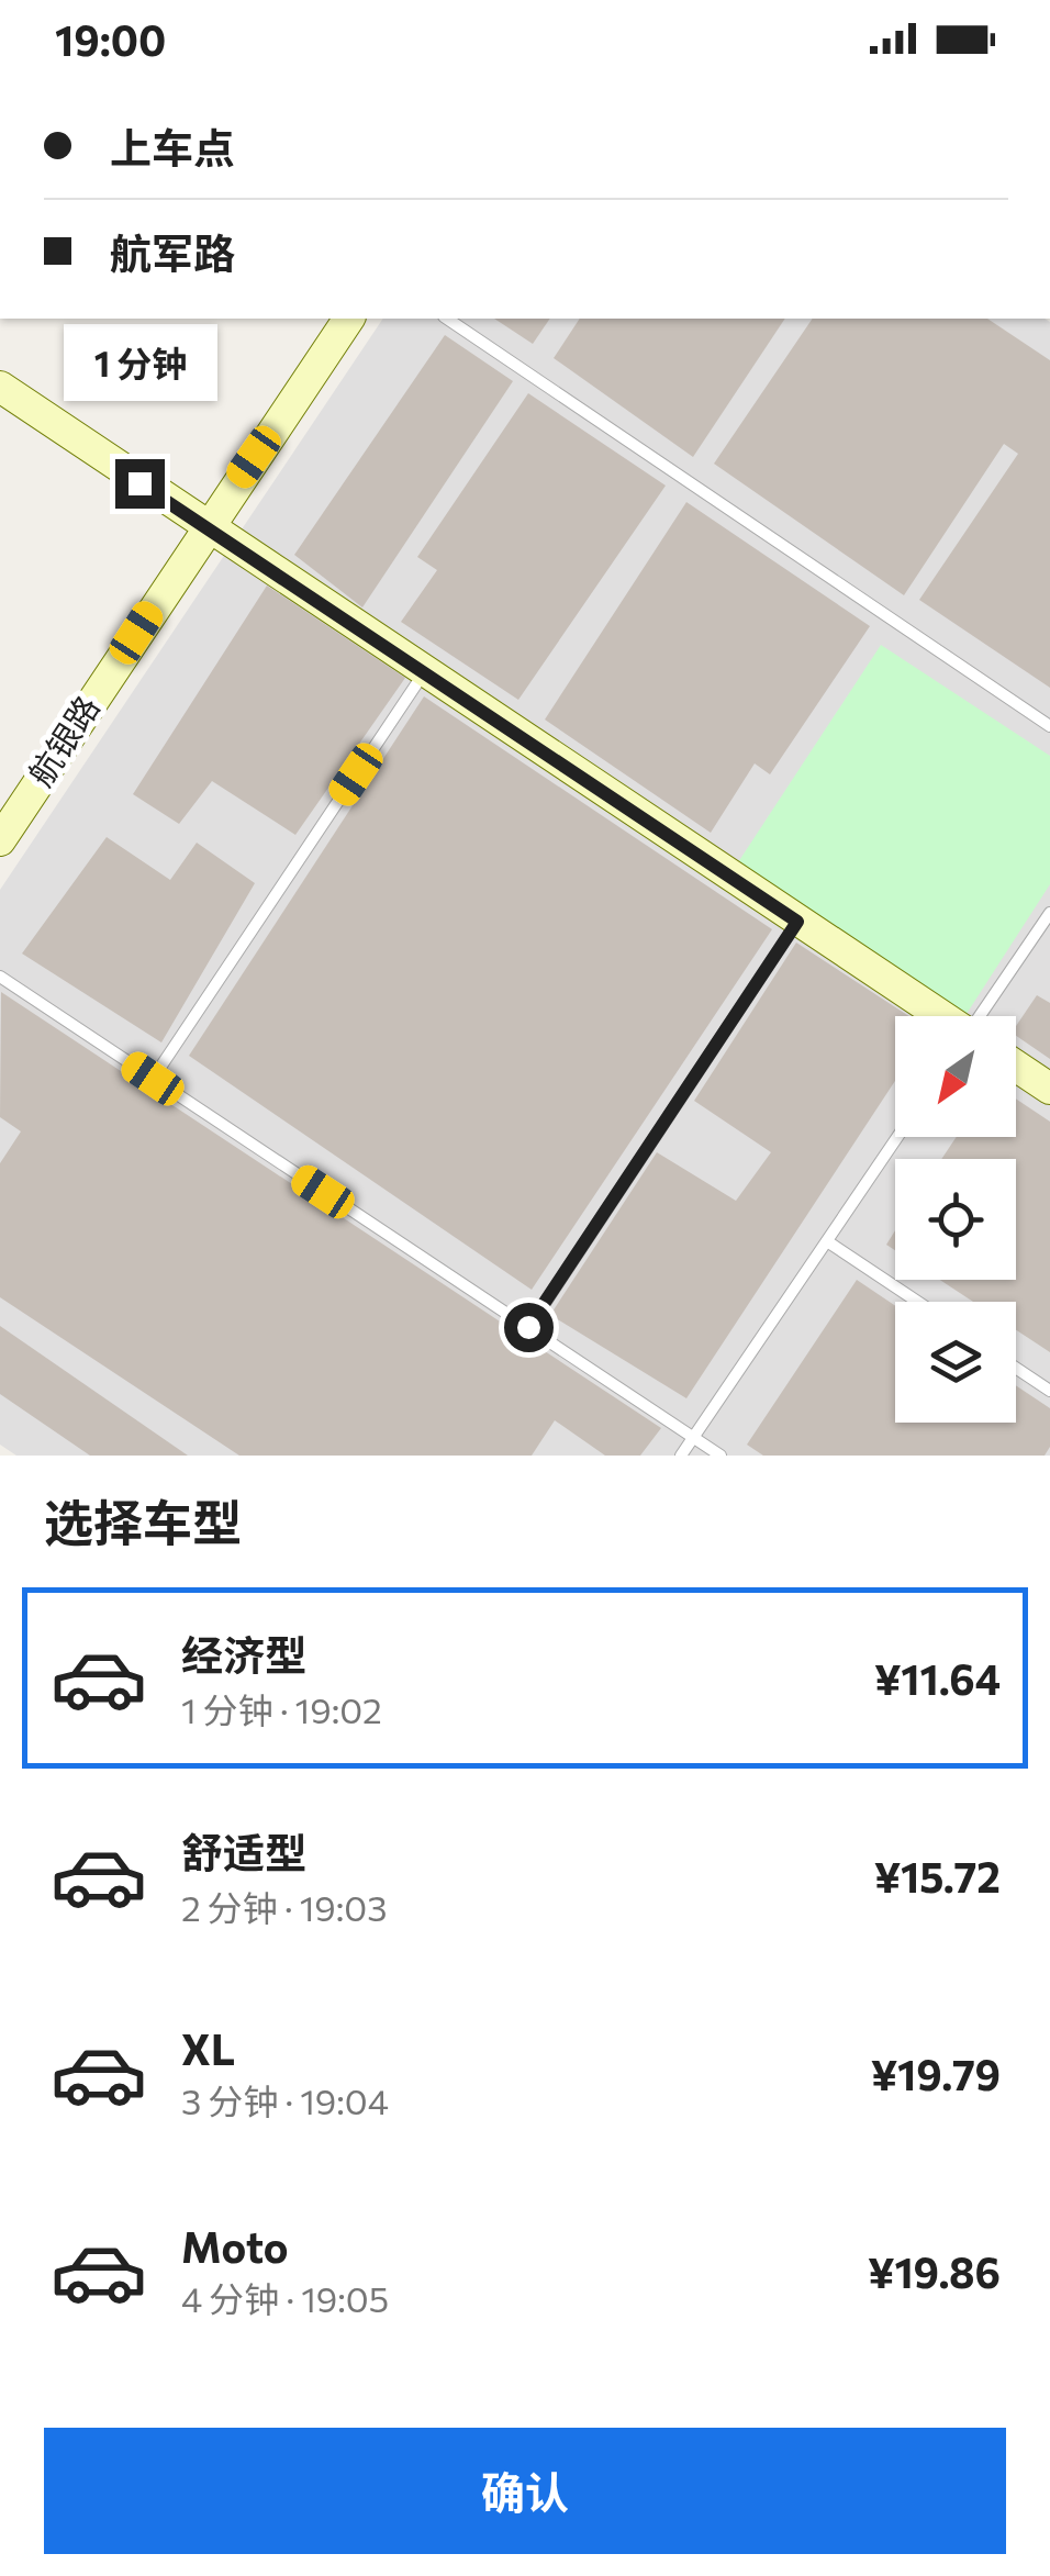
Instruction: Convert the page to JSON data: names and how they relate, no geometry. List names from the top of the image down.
{
  "streets": {
    "street": ["航银路"]
  },
  "north": "bottom left",
  "page": {
    "status": "19:00",
    "banner": ["上车点", "航军路"],
    "bubble": "1 分钟",
    "heading": "选择车型",
    "list": [
      {
        "name": "经济型",
        "note": "1 分钟 · 19:02",
        "value": "¥11.64"
      },
      {
        "name": "舒适型",
        "note": "2 分钟 · 19:03",
        "value": "¥15.72"
      },
      {
        "name": "XL",
        "note": "3 分钟 · 19:04",
        "value": "¥19.79"
      },
      {
        "name": "Moto",
        "note": "4 分钟 · 19:05",
        "value": "¥19.86"
      }
    ],
    "buttons": "确认"
  }
}
